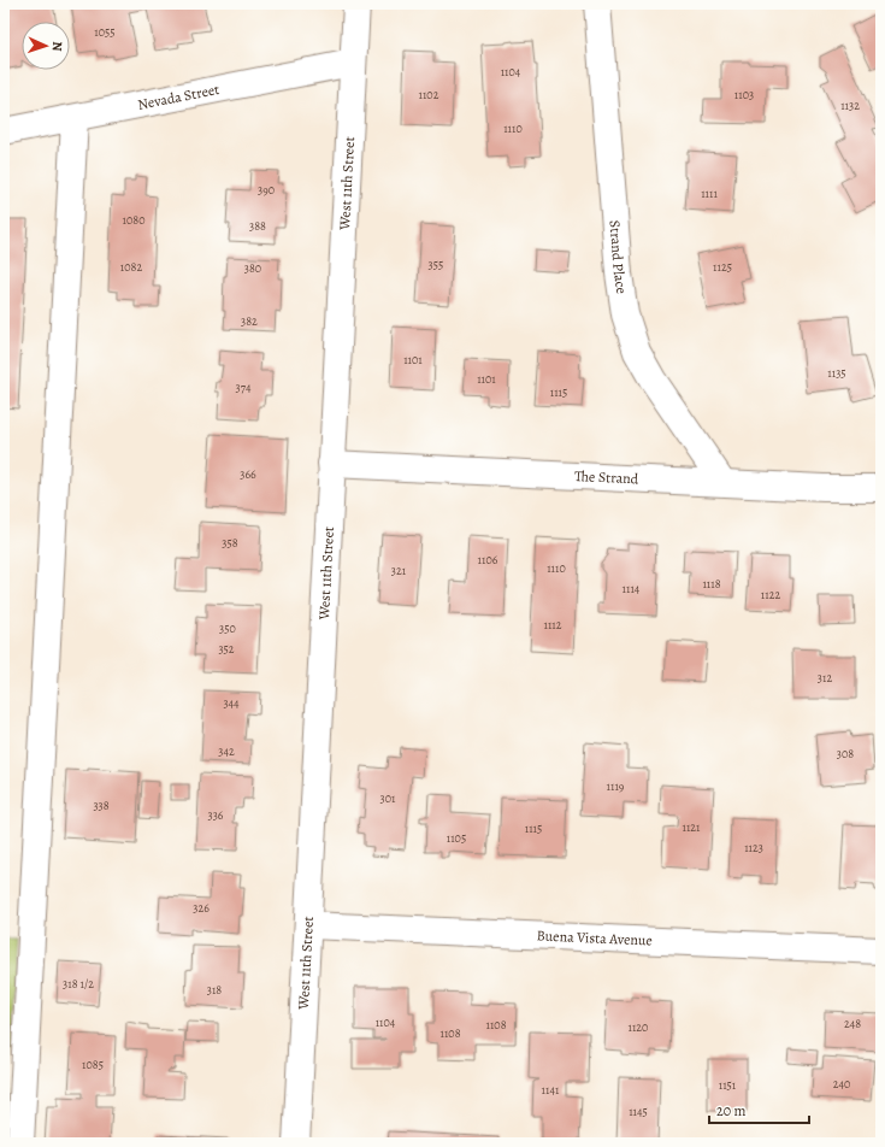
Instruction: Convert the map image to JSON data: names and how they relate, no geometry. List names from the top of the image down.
{
  "streets": {
    "street": [
      "Nevada Street",
      "West 11th Street",
      "Strand Place",
      "The Strand",
      "Buena Vista Avenue"
    ]
  },
  "crossings": [
    ["Nevada Street", "West 11th Street"],
    ["West 11th Street", "The Strand"],
    ["West 11th Street", "Buena Vista Avenue"],
    ["Strand Place", "The Strand"]
  ],
  "house_numbers": [
    "1055",
    "1104",
    "1102",
    "1103",
    "1132",
    "1110",
    "390",
    "1111",
    "1080",
    "388",
    "355",
    "1082",
    "1125",
    "380",
    "382",
    "1101",
    "1135",
    "1101",
    "374",
    "1115",
    "366",
    "358",
    "1106",
    "1110",
    "321",
    "1118",
    "1114",
    "1122",
    "1112",
    "350",
    "352",
    "312",
    "344",
    "342",
    "308",
    "1119",
    "301",
    "338",
    "336",
    "1121",
    "1115",
    "1105",
    "1123",
    "326",
    "318 1/2",
    "318",
    "1104",
    "248",
    "1108",
    "1120",
    "1108",
    "1085",
    "240",
    "1151",
    "1141",
    "1145"
  ],
  "scale_bar": "20 m",
  "north": "right"
}
